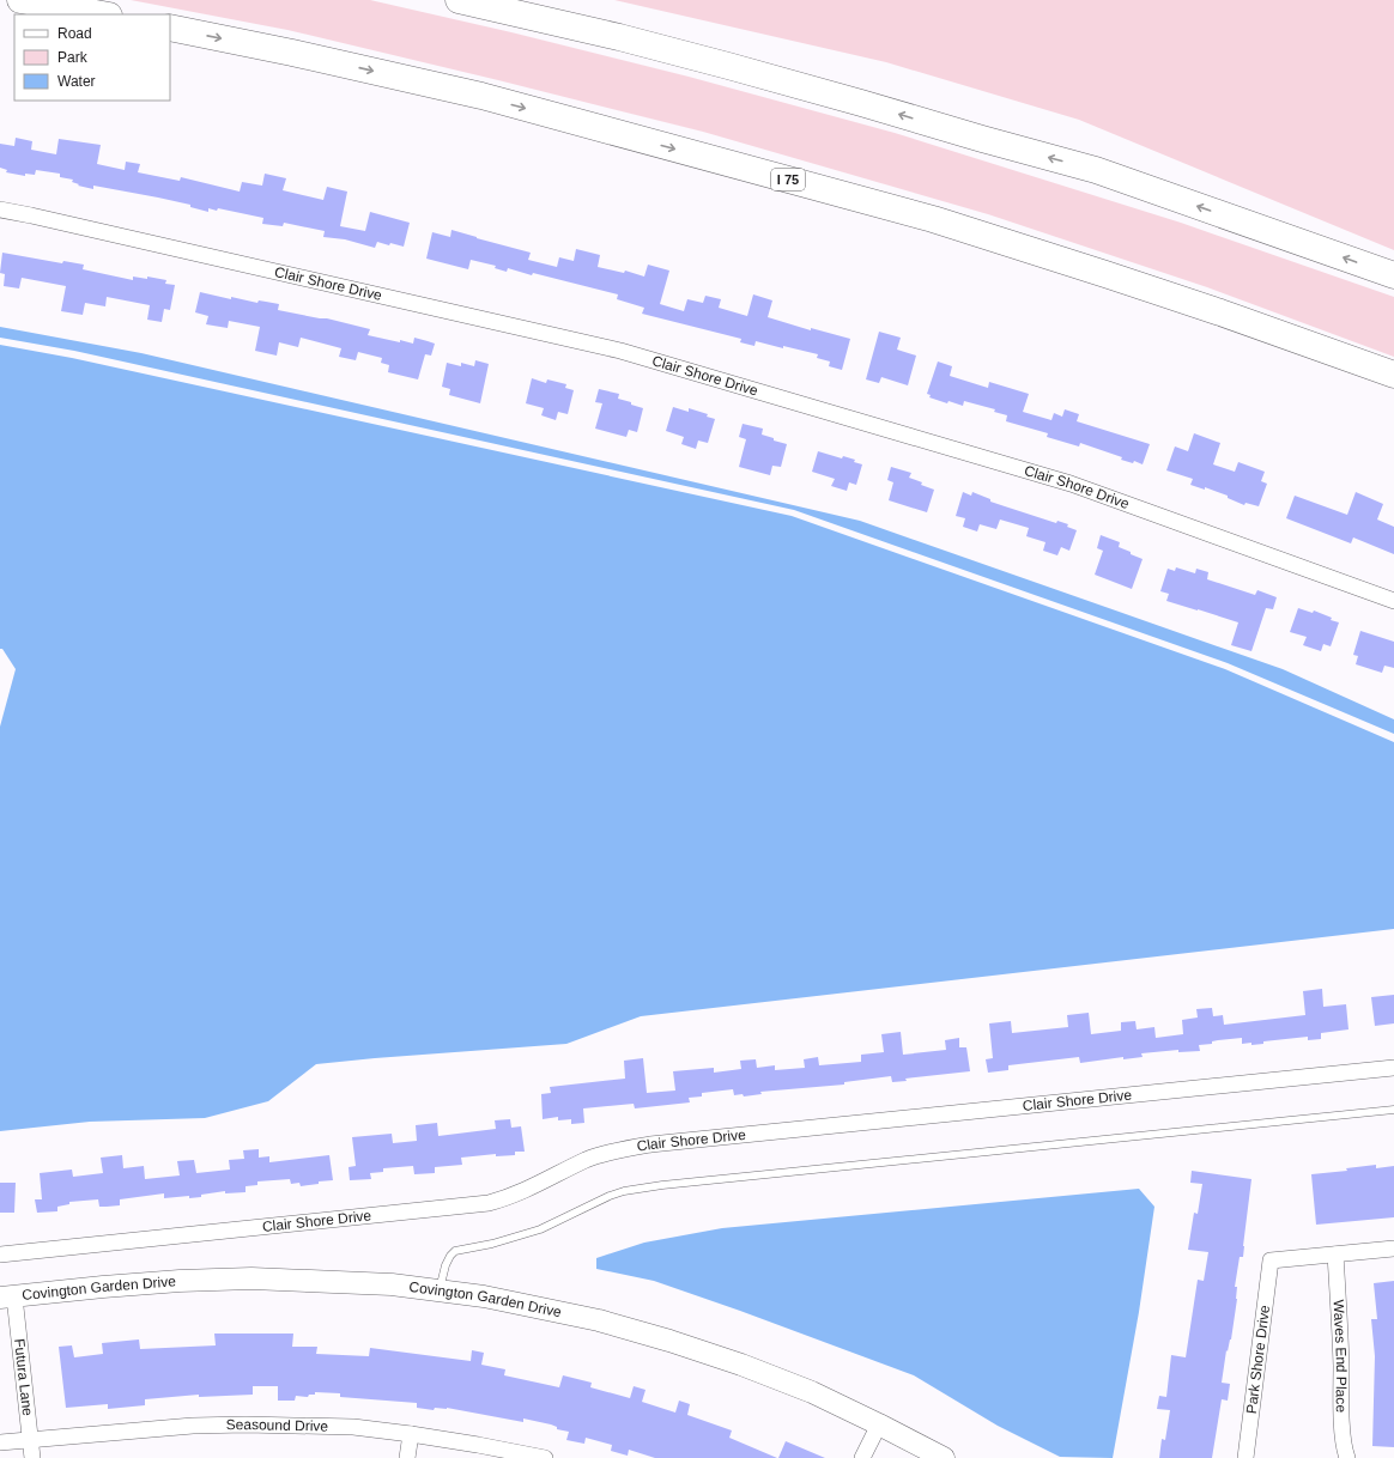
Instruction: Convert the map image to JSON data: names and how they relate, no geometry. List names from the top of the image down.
{
  "streets": {
    "highway": ["I 75"],
    "street": [
      "Clair Shore Drive",
      "Covington Garden Drive",
      "Waves End Place",
      "Park Shore Drive",
      "Futura Lane",
      "Seasound Drive"
    ]
  },
  "crossings": [
    ["Covington Garden Drive", "Futura Lane"],
    ["Waves End Place", "Park Shore Drive"],
    ["Futura Lane", "Seasound Drive"]
  ],
  "legend": ["Road", "Park", "Water"]
}
